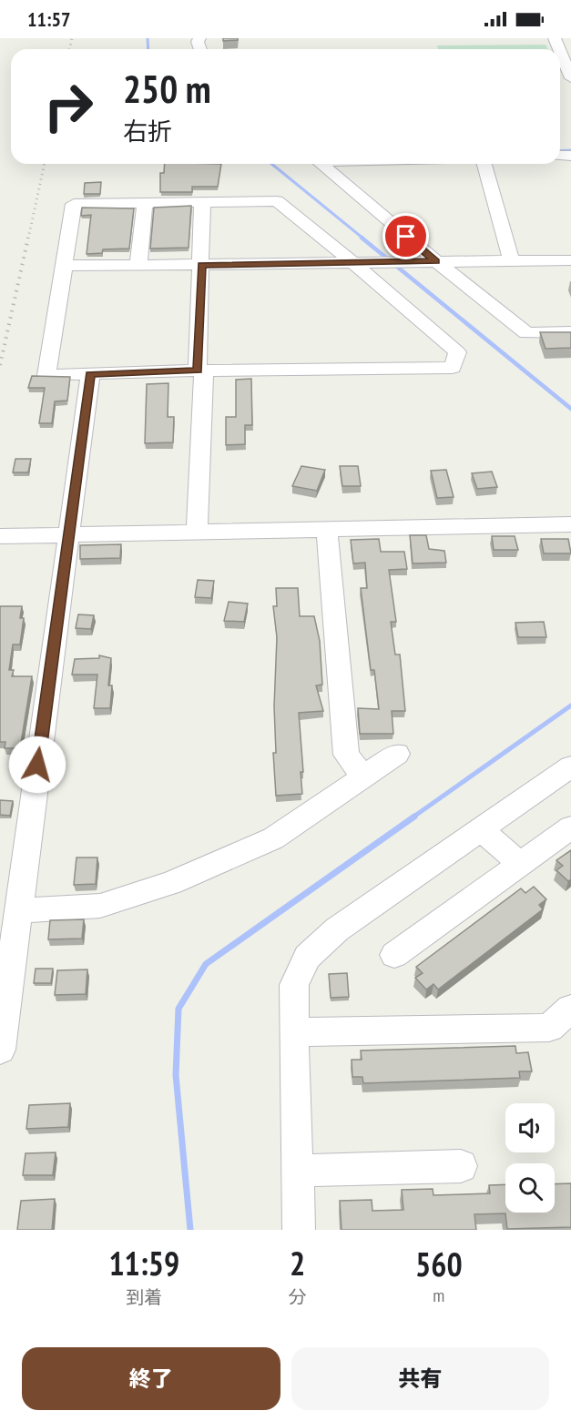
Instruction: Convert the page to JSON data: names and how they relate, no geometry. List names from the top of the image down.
{
  "page": {
    "status": "11:57",
    "turn": ["250 m", "右折"],
    "eta": [
      "11:59",
      "到着",
      "2",
      "分",
      "560",
      "m"
    ],
    "buttons": ["終了", "共有"]
  }
}
